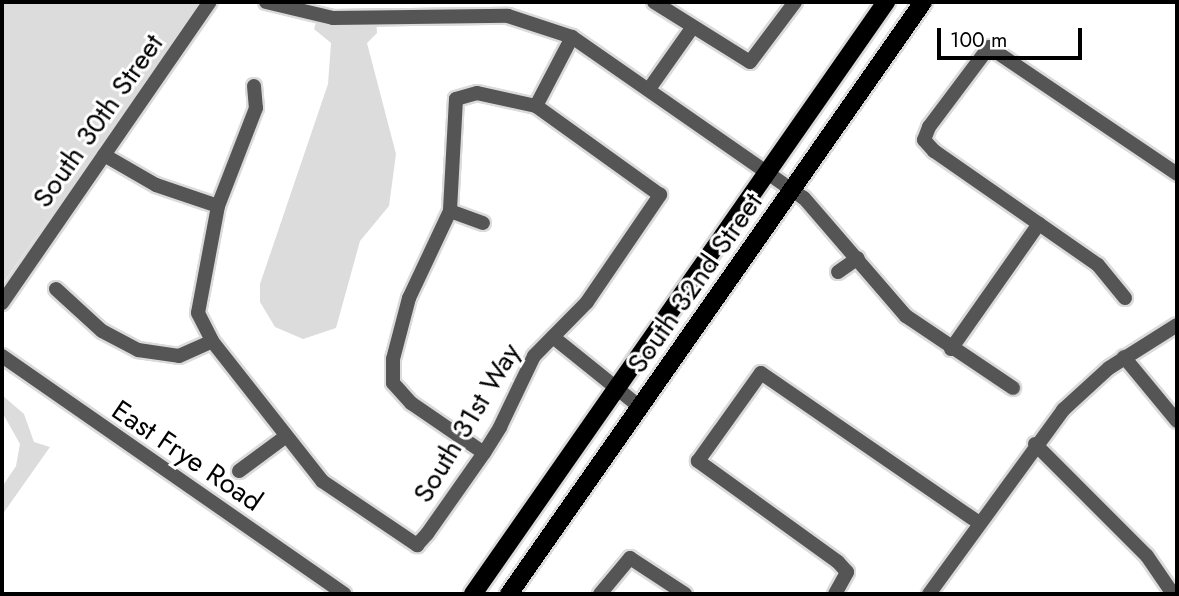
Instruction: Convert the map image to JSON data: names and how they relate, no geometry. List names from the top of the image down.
{
  "streets": {
    "main road": ["South 32nd Street"],
    "street": ["South 30th Street", "South 31st Way", "East Frye Road"]
  },
  "scale_bar": "100 m"
}
